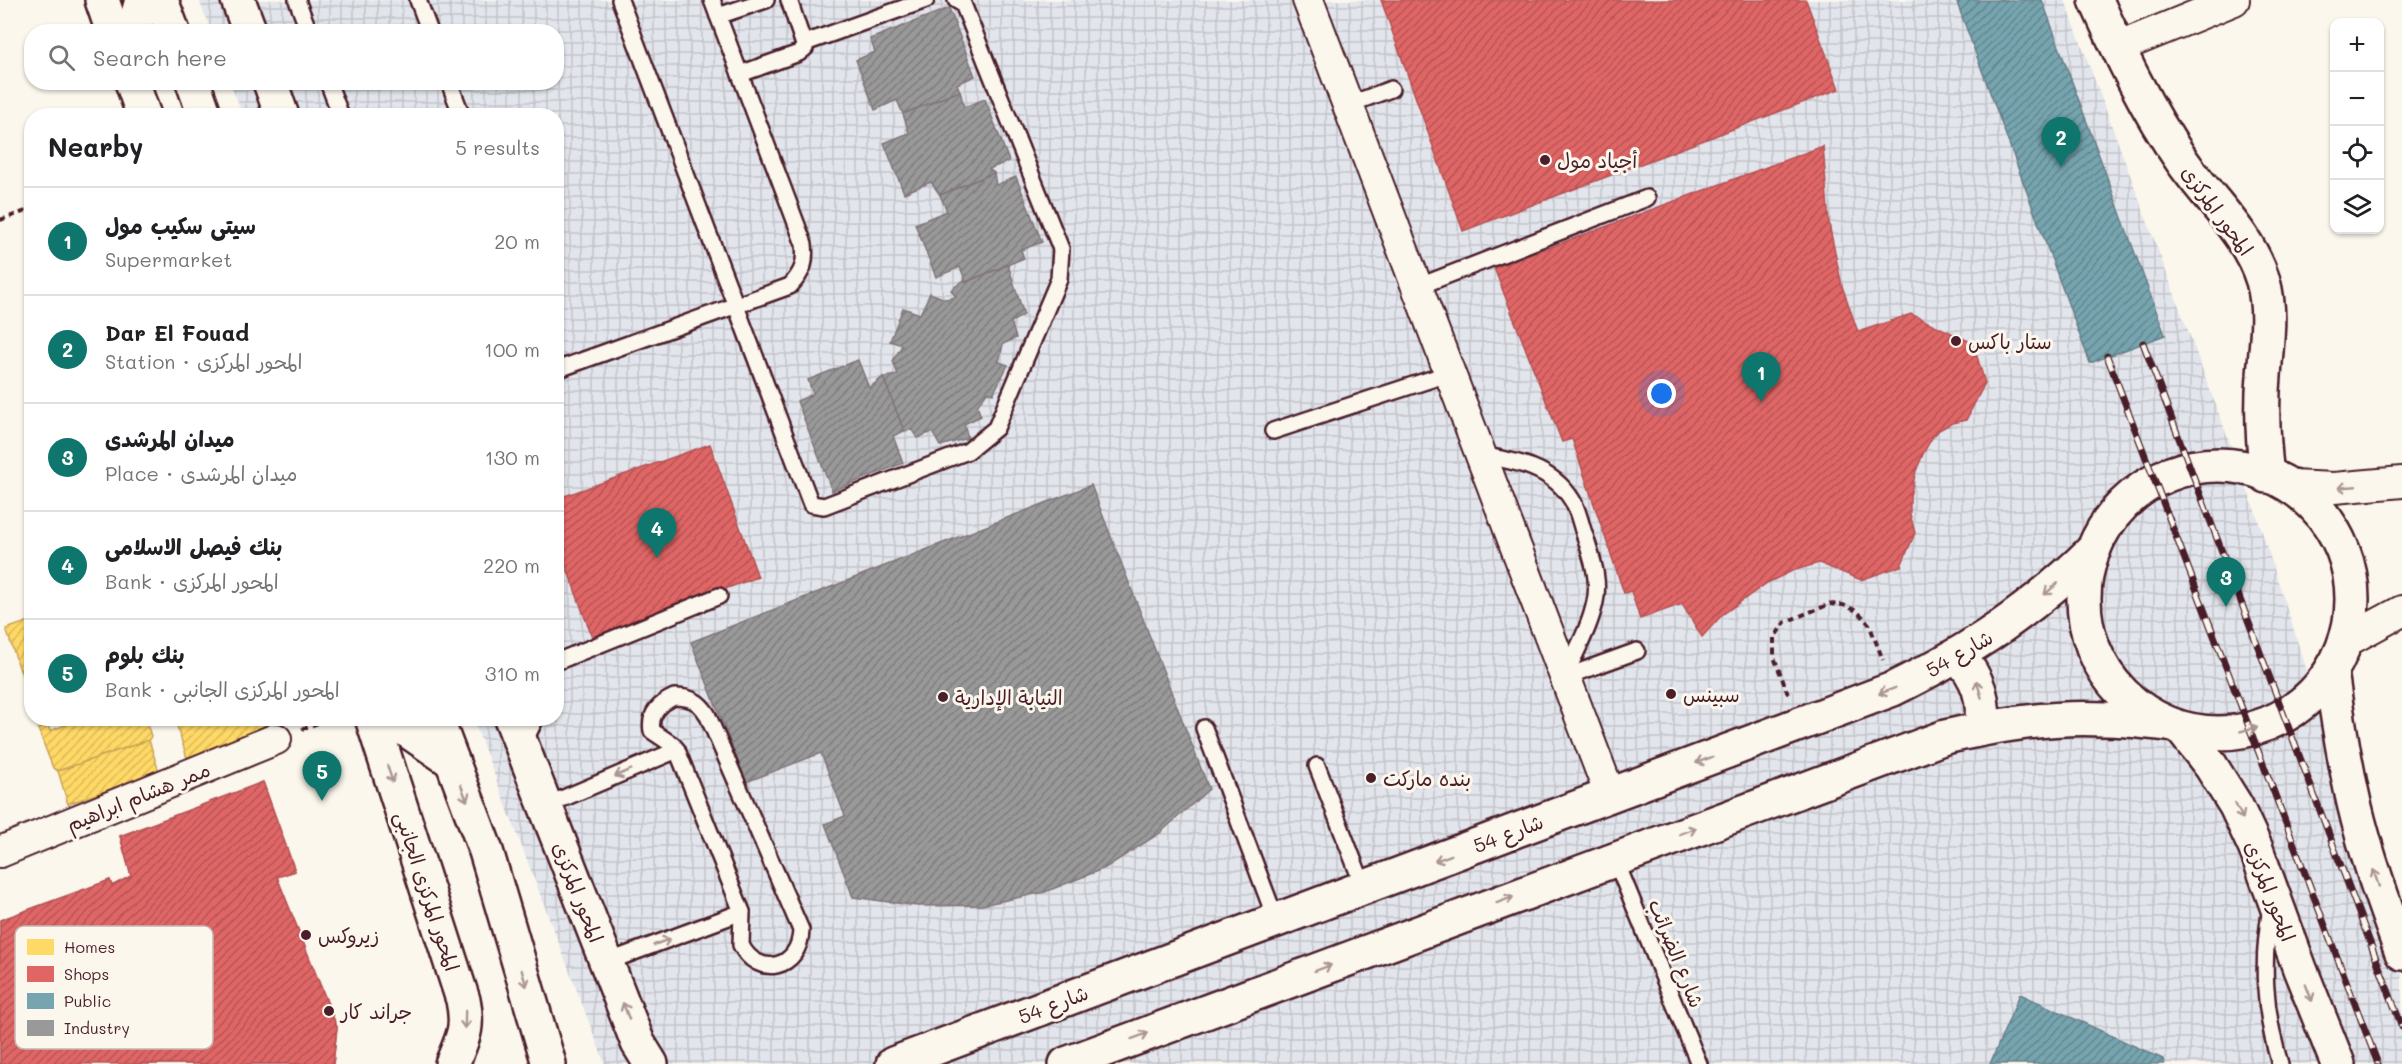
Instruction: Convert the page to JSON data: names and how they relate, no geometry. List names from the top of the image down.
{
  "streets": {
    "main road": ["المحور المركزى", "شارع 54", "المحور المركزى الجانبى"],
    "street": ["ممر هشام ابراهيم"],
    "lane": ["شارع الضرائب"]
  },
  "places": [
    "أجياد مول",
    "ستار باكس",
    "سبينس",
    "النيابة الإدارية",
    "بنده ماركت",
    "زيروكس",
    "جراند كار"
  ],
  "legend": [
    "Homes",
    "Shops",
    "Public",
    "Industry"
  ],
  "page": {
    "map_buttons": ["+", "−"],
    "search": "Search here",
    "heading": ["Nearby", "5 results"],
    "pins": [
      "2",
      "1",
      "4",
      "3",
      "5"
    ],
    "list": [
      {
        "mark": "1",
        "name": "سيتى سكيب مول",
        "note": "Supermarket",
        "value": "20 m"
      },
      {
        "mark": "2",
        "name": "Dar El Fouad",
        "note": "Station · المحور المركزى",
        "value": "100 m"
      },
      {
        "mark": "3",
        "name": "ميدان المرشدى",
        "note": "Place · ميدان المرشدى",
        "value": "130 m"
      },
      {
        "mark": "4",
        "name": "بنك فيصل الاسلامى",
        "note": "Bank · المحور المركزى",
        "value": "220 m"
      },
      {
        "mark": "5",
        "name": "بنك بلوم",
        "note": "Bank · المحور المركزى الجانبى",
        "value": "310 m"
      }
    ]
  }
}
